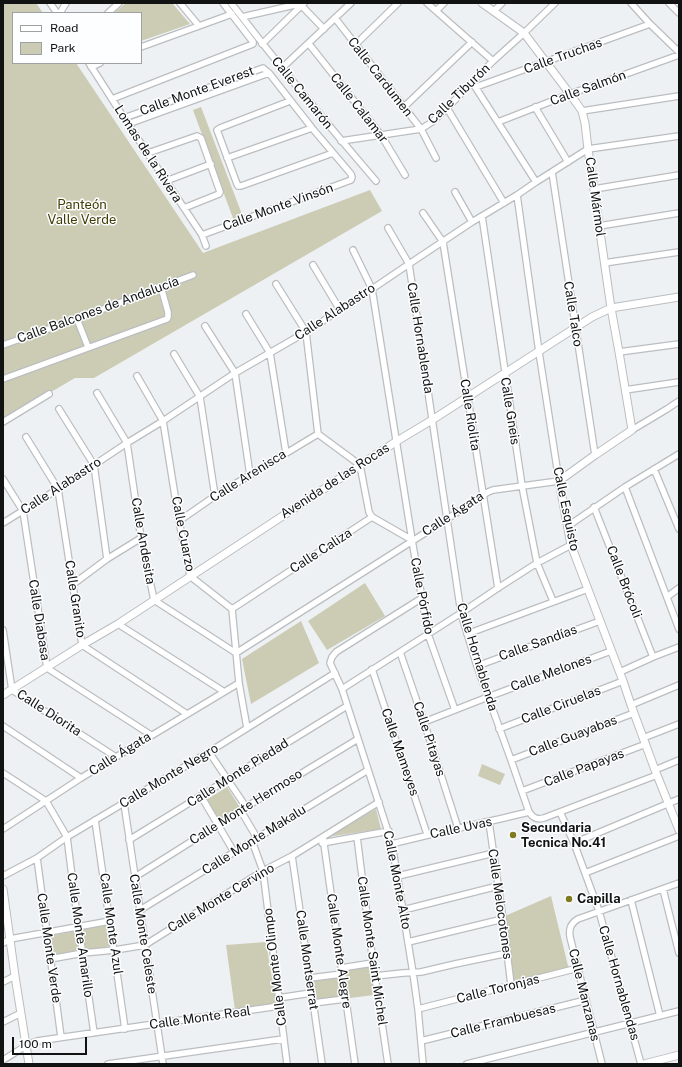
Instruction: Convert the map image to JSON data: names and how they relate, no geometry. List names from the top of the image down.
{
  "streets": {
    "street": [
      "Calle Truchas",
      "Calle Cardumen",
      "Calle Salmón",
      "Calle Monte Everest",
      "Calle Camarón",
      "Calle Tiburón",
      "Calle Calamar",
      "Lomas de la Rivera",
      "Calle Mármol",
      "Calle Monte Vinsón",
      "Calle Balcones de Andalucía",
      "Calle Alabastro",
      "Calle Talco",
      "Calle Hornablenda",
      "Calle Gneis",
      "Calle Riolita",
      "Calle Arenisca",
      "Avenida de las Rocas",
      "Calle Esquisto",
      "Calle Ágata",
      "Calle Cuarzo",
      "Calle Andesita",
      "Calle Caliza",
      "Calle Brócoli",
      "Calle Pórfido",
      "Calle Granito",
      "Calle Diabasa",
      "Calle Sandías",
      "Calle Melones",
      "Calle Ciruelas",
      "Calle Diorita",
      "Calle Guayabas",
      "Calle Pitayas",
      "Calle Mameyes",
      "Calle Papayas",
      "Calle Monte Piedad",
      "Calle Monte Negro",
      "Calle Monte Hermoso",
      "Calle Uvas",
      "Calle Monte Makalu",
      "Calle Monte Alto",
      "Calle Monte Cervino",
      "Calle Melocotones",
      "Calle Monte Azul",
      "Calle Monte Celeste",
      "Calle Monte Amarillo",
      "Calle Monte Verde",
      "Calle Monte Alegre",
      "Calle Monte Saint Michel",
      "Calle Montserrat",
      "Calle Monte Olimpo",
      "Calle Hornablendas",
      "Calle Toronjas",
      "Calle Manzanas",
      "Calle Monte Real",
      "Calle Frambuesas"
    ]
  },
  "crossings": [
    ["Calle Truchas", "Calle Tiburón"],
    ["Calle Truchas", "Calle Mármol"],
    ["Calle Cardumen", "Calle Tiburón"],
    ["Calle Salmón", "Calle Mármol"],
    ["Calle Monte Everest", "Lomas de la Rivera"],
    ["Calle Monte Everest", "Calle Monte Vinsón"],
    ["Calle Camarón", "Calle Tiburón"],
    ["Calle Tiburón", "Calle Calamar"],
    ["Calle Tiburón", "Calle Mármol"],
    ["Lomas de la Rivera", "Calle Monte Vinsón"],
    ["Calle Mármol", "Calle Alabastro"],
    ["Calle Mármol", "Avenida de las Rocas"],
    ["Calle Mármol", "Calle Ágata"],
    ["Calle Alabastro", "Calle Talco"],
    ["Calle Alabastro", "Calle Hornablenda"],
    ["Calle Alabastro", "Calle Gneis"],
    ["Calle Alabastro", "Calle Riolita"],
    ["Calle Alabastro", "Calle Esquisto"],
    ["Calle Alabastro", "Calle Cuarzo"],
    ["Calle Alabastro", "Calle Andesita"],
    ["Calle Alabastro", "Calle Pórfido"],
    ["Calle Alabastro", "Calle Granito"],
    ["Calle Alabastro", "Calle Diabasa"],
    ["Calle Talco", "Avenida de las Rocas"],
    ["Calle Talco", "Calle Ágata"],
    ["Calle Hornablenda", "Avenida de las Rocas"],
    ["Calle Hornablenda", "Calle Ágata"],
    ["Calle Hornablenda", "Calle Sandías"],
    ["Calle Hornablenda", "Calle Melones"],
    ["Calle Hornablenda", "Calle Ciruelas"],
    ["Calle Hornablenda", "Calle Guayabas"],
    ["Calle Hornablenda", "Calle Papayas"],
    ["Calle Hornablenda", "Calle Uvas"],
    ["Calle Gneis", "Avenida de las Rocas"],
    ["Calle Gneis", "Calle Ágata"],
    ["Calle Riolita", "Avenida de las Rocas"],
    ["Calle Riolita", "Calle Ágata"],
    ["Calle Arenisca", "Calle Cuarzo"],
    ["Avenida de las Rocas", "Calle Esquisto"],
    ["Avenida de las Rocas", "Calle Cuarzo"],
    ["Avenida de las Rocas", "Calle Andesita"],
    ["Avenida de las Rocas", "Calle Pórfido"],
    ["Avenida de las Rocas", "Calle Granito"],
    ["Avenida de las Rocas", "Calle Diabasa"],
    ["Avenida de las Rocas", "Calle Diorita"],
    ["Calle Esquisto", "Calle Ágata"],
    ["Calle Esquisto", "Calle Sandías"],
    ["Calle Esquisto", "Calle Melones"],
    ["Calle Esquisto", "Calle Ciruelas"],
    ["Calle Esquisto", "Calle Guayabas"],
    ["Calle Esquisto", "Calle Papayas"],
    ["Calle Ágata", "Calle Andesita"],
    ["Calle Ágata", "Calle Pórfido"],
    ["Calle Ágata", "Calle Granito"],
    ["Calle Ágata", "Calle Diabasa"],
    ["Calle Ágata", "Calle Diorita"],
    ["Calle Cuarzo", "Calle Caliza"],
    ["Calle Pórfido", "Calle Melones"],
    ["Calle Pórfido", "Calle Monte Alto"],
    ["Calle Melones", "Calle Pitayas"],
    ["Calle Pitayas", "Calle Uvas"],
    ["Calle Mameyes", "Calle Uvas"],
    ["Calle Monte Piedad", "Calle Monte Alto"],
    ["Calle Monte Piedad", "Calle Monte Celeste"],
    ["Calle Monte Piedad", "Calle Monte Olimpo"],
    ["Calle Monte Negro", "Calle Monte Alto"],
    ["Calle Monte Negro", "Calle Monte Azul"],
    ["Calle Monte Negro", "Calle Monte Celeste"],
    ["Calle Monte Negro", "Calle Monte Amarillo"],
    ["Calle Monte Negro", "Calle Monte Verde"],
    ["Calle Monte Negro", "Calle Monte Olimpo"],
    ["Calle Monte Hermoso", "Calle Monte Alto"],
    ["Calle Monte Hermoso", "Calle Monte Celeste"],
    ["Calle Monte Hermoso", "Calle Monte Olimpo"],
    ["Calle Uvas", "Calle Monte Alto"],
    ["Calle Uvas", "Calle Melocotones"],
    ["Calle Monte Makalu", "Calle Monte Alto"],
    ["Calle Monte Makalu", "Calle Monte Celeste"],
    ["Calle Monte Makalu", "Calle Monte Olimpo"],
    ["Calle Monte Alto", "Calle Toronjas"],
    ["Calle Monte Alto", "Calle Frambuesas"],
    ["Calle Monte Cervino", "Calle Monte Azul"],
    ["Calle Monte Cervino", "Calle Monte Celeste"],
    ["Calle Monte Cervino", "Calle Monte Amarillo"],
    ["Calle Monte Cervino", "Calle Monte Verde"],
    ["Calle Monte Cervino", "Calle Monte Alegre"],
    ["Calle Monte Cervino", "Calle Montserrat"],
    ["Calle Monte Cervino", "Calle Monte Olimpo"],
    ["Calle Melocotones", "Calle Toronjas"],
    ["Calle Monte Azul", "Calle Monte Real"],
    ["Calle Monte Celeste", "Calle Monte Real"],
    ["Calle Monte Amarillo", "Calle Monte Real"],
    ["Calle Monte Verde", "Calle Monte Real"],
    ["Calle Monte Olimpo", "Calle Monte Real"],
    ["Calle Hornablendas", "Calle Manzanas"],
    ["Calle Toronjas", "Calle Manzanas"],
    ["Calle Manzanas", "Calle Frambuesas"]
  ],
  "parks": ["Panteón Valle Verde"],
  "places": ["Secundaria Tecnica No.41", "Capilla"],
  "legend": ["Road", "Park"],
  "scale_bar": "100 m"
}
